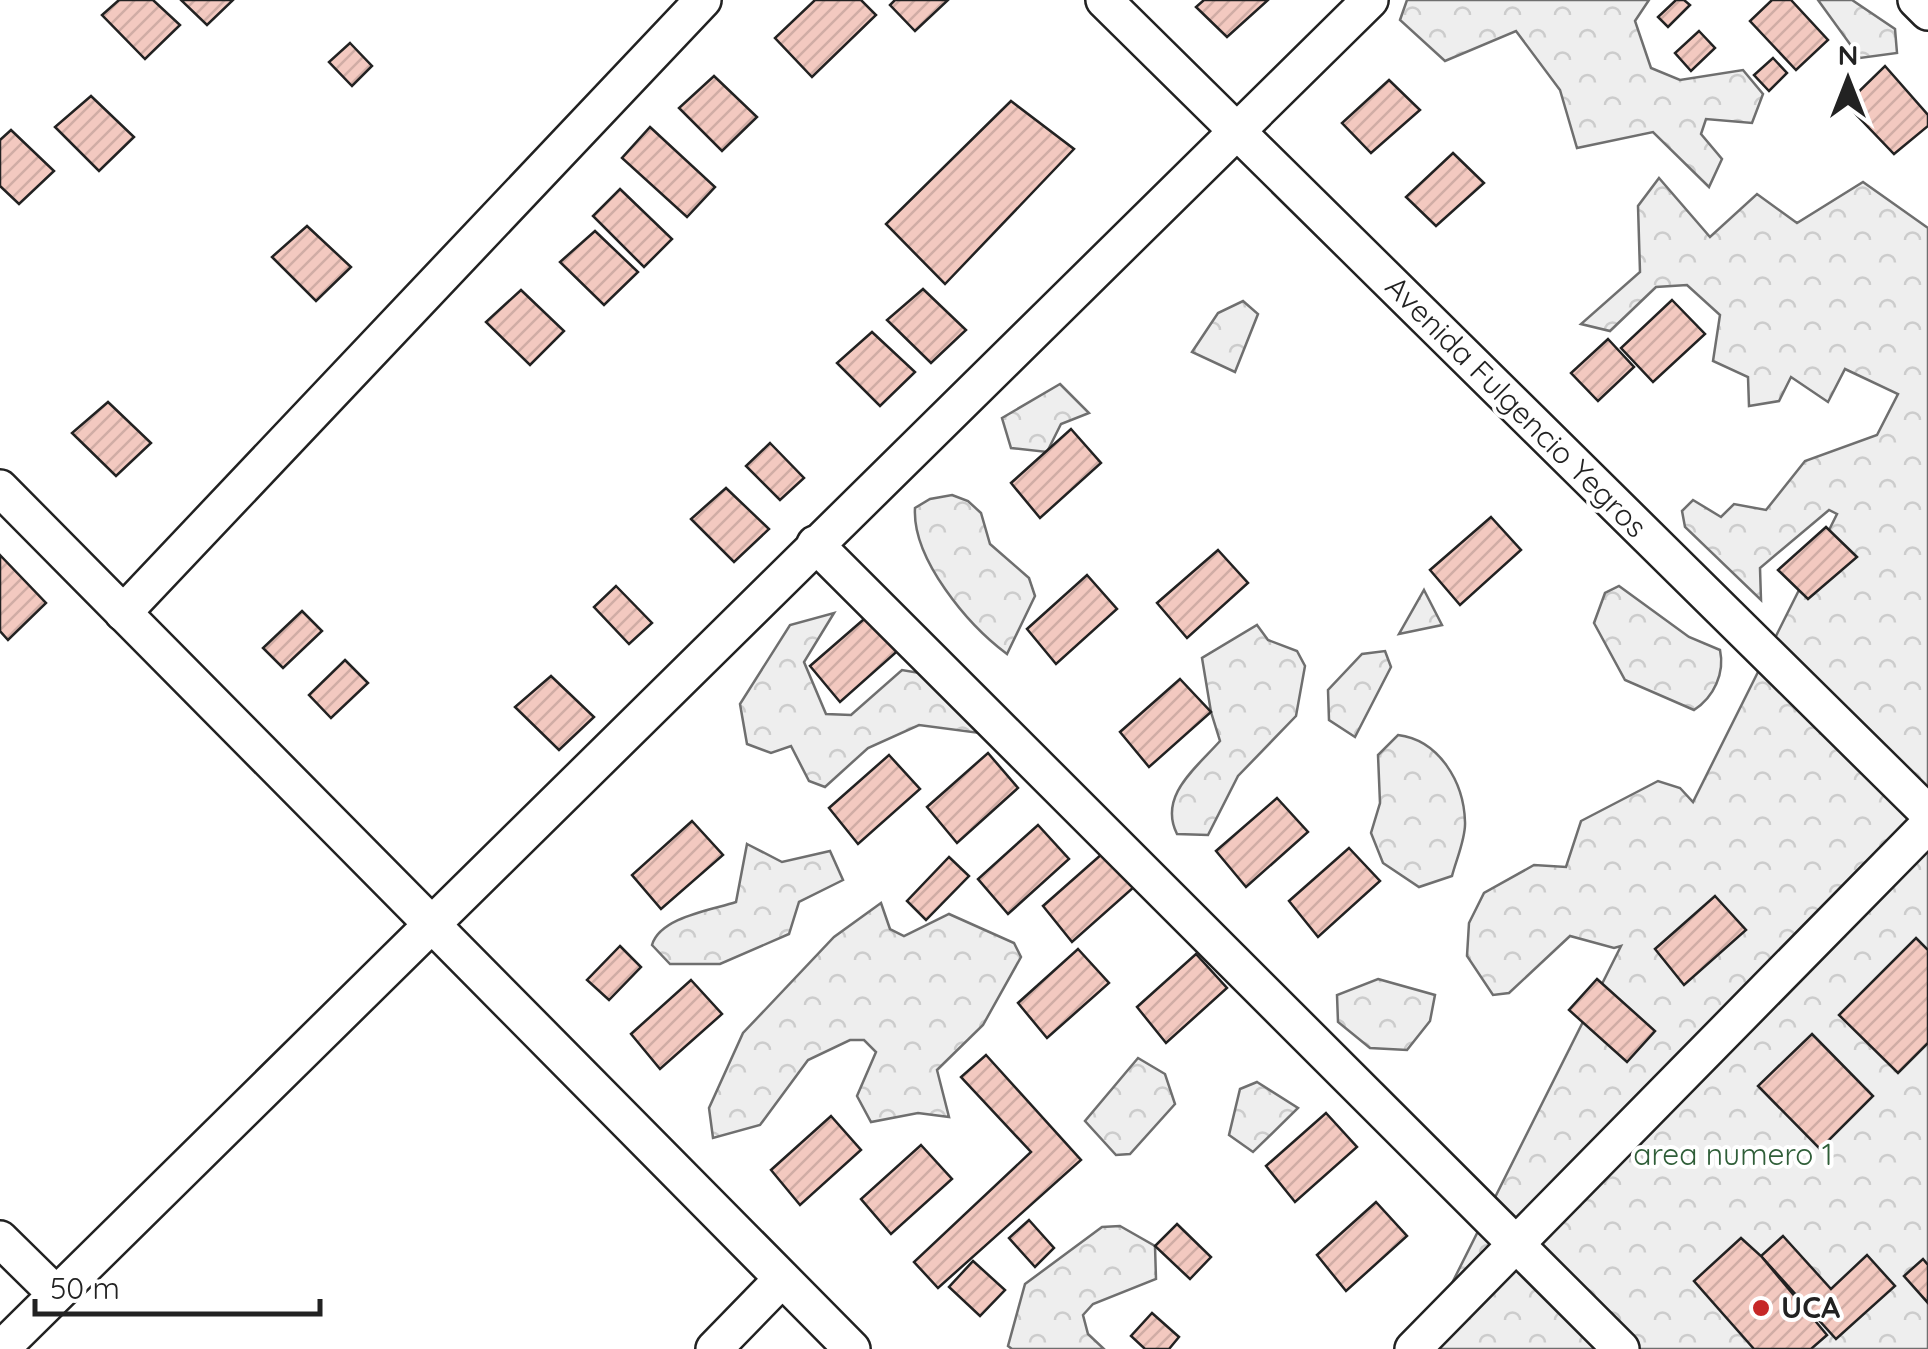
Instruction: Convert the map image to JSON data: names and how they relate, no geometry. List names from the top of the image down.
{
  "streets": {
    "street": ["Avenida Fulgencio Yegros"]
  },
  "parks": ["area numero 1"],
  "places": ["UCA"],
  "scale_bar": "50 m",
  "north": "top"
}
